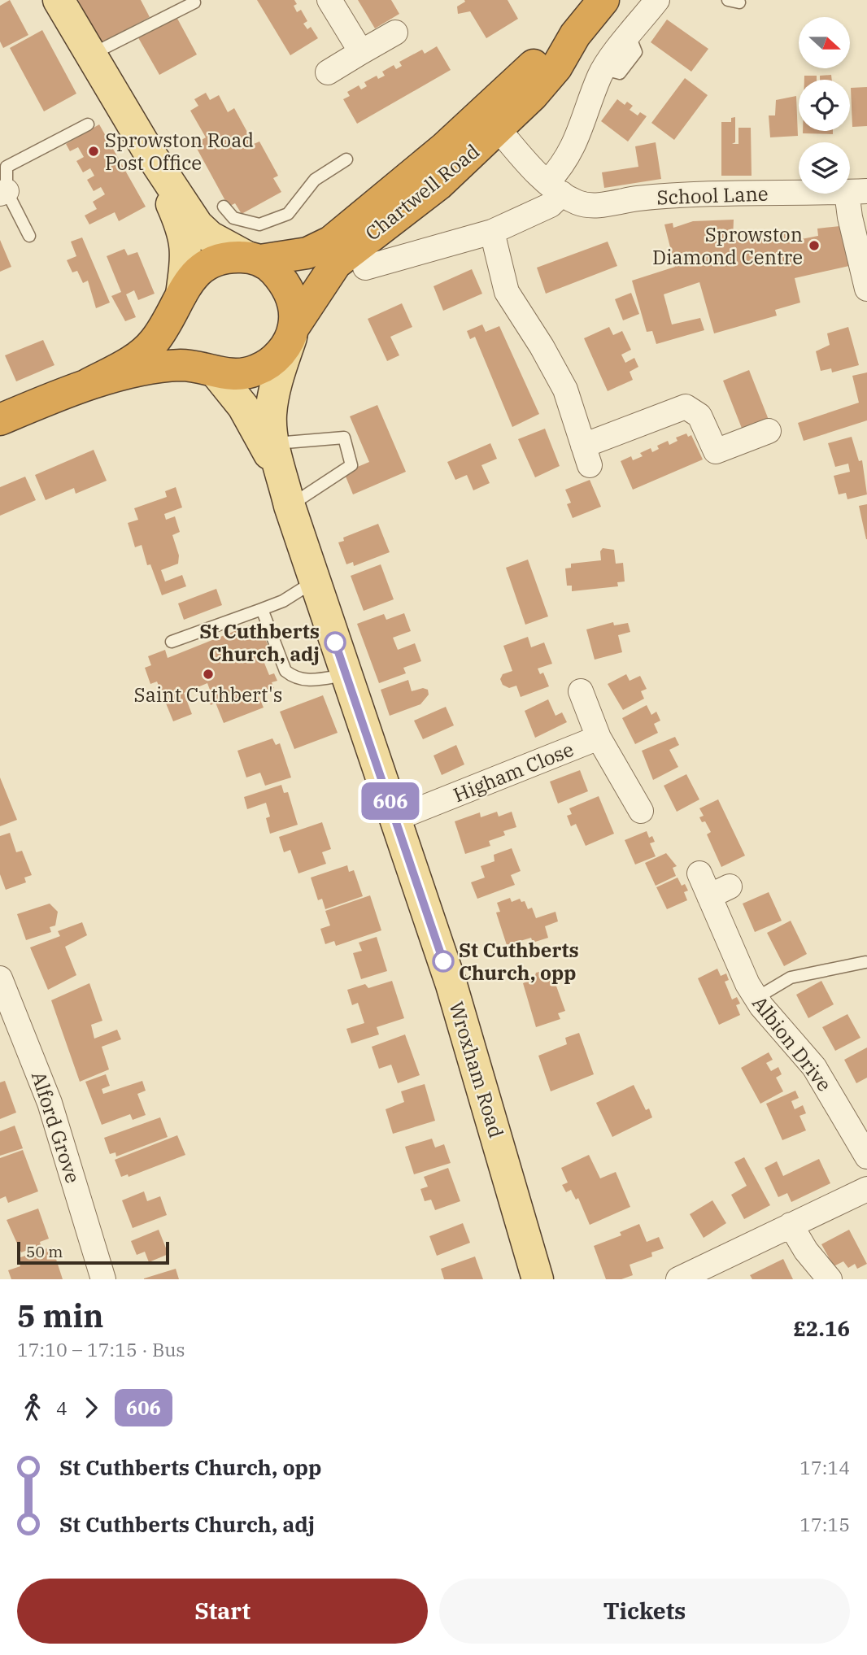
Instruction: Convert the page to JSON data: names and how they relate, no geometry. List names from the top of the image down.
{
  "streets": {
    "highway": ["Chartwell Road"],
    "main road": ["Wroxham Road"],
    "street": [
      "School Lane",
      "Higham Close",
      "Albion Drive",
      "Alford Grove"
    ]
  },
  "crossings": [
    ["Chartwell Road", "School Lane"],
    ["Chartwell Road", "Wroxham Road"],
    ["Higham Close", "Wroxham Road"]
  ],
  "places": [
    "Sprowston Road Post Office",
    "Sprowston Diamond Centre",
    "St Cuthberts Church, adj",
    "Saint Cuthbert's",
    "St Cuthberts Church, opp"
  ],
  "lines": ["bus line 606"],
  "scale_bar": "50 m",
  "north": "right",
  "page": {
    "on_map": "606",
    "scale": "50 m",
    "heading": ["5 min", "17:10 – 17:15 · Bus", "£2.16"],
    "legs": ["4", "606"],
    "list": [
      {
        "name": "St Cuthberts Church, opp",
        "value": "17:14"
      },
      {
        "name": "St Cuthberts Church, adj",
        "value": "17:15"
      }
    ],
    "buttons": ["Start", "Tickets"]
  }
}
